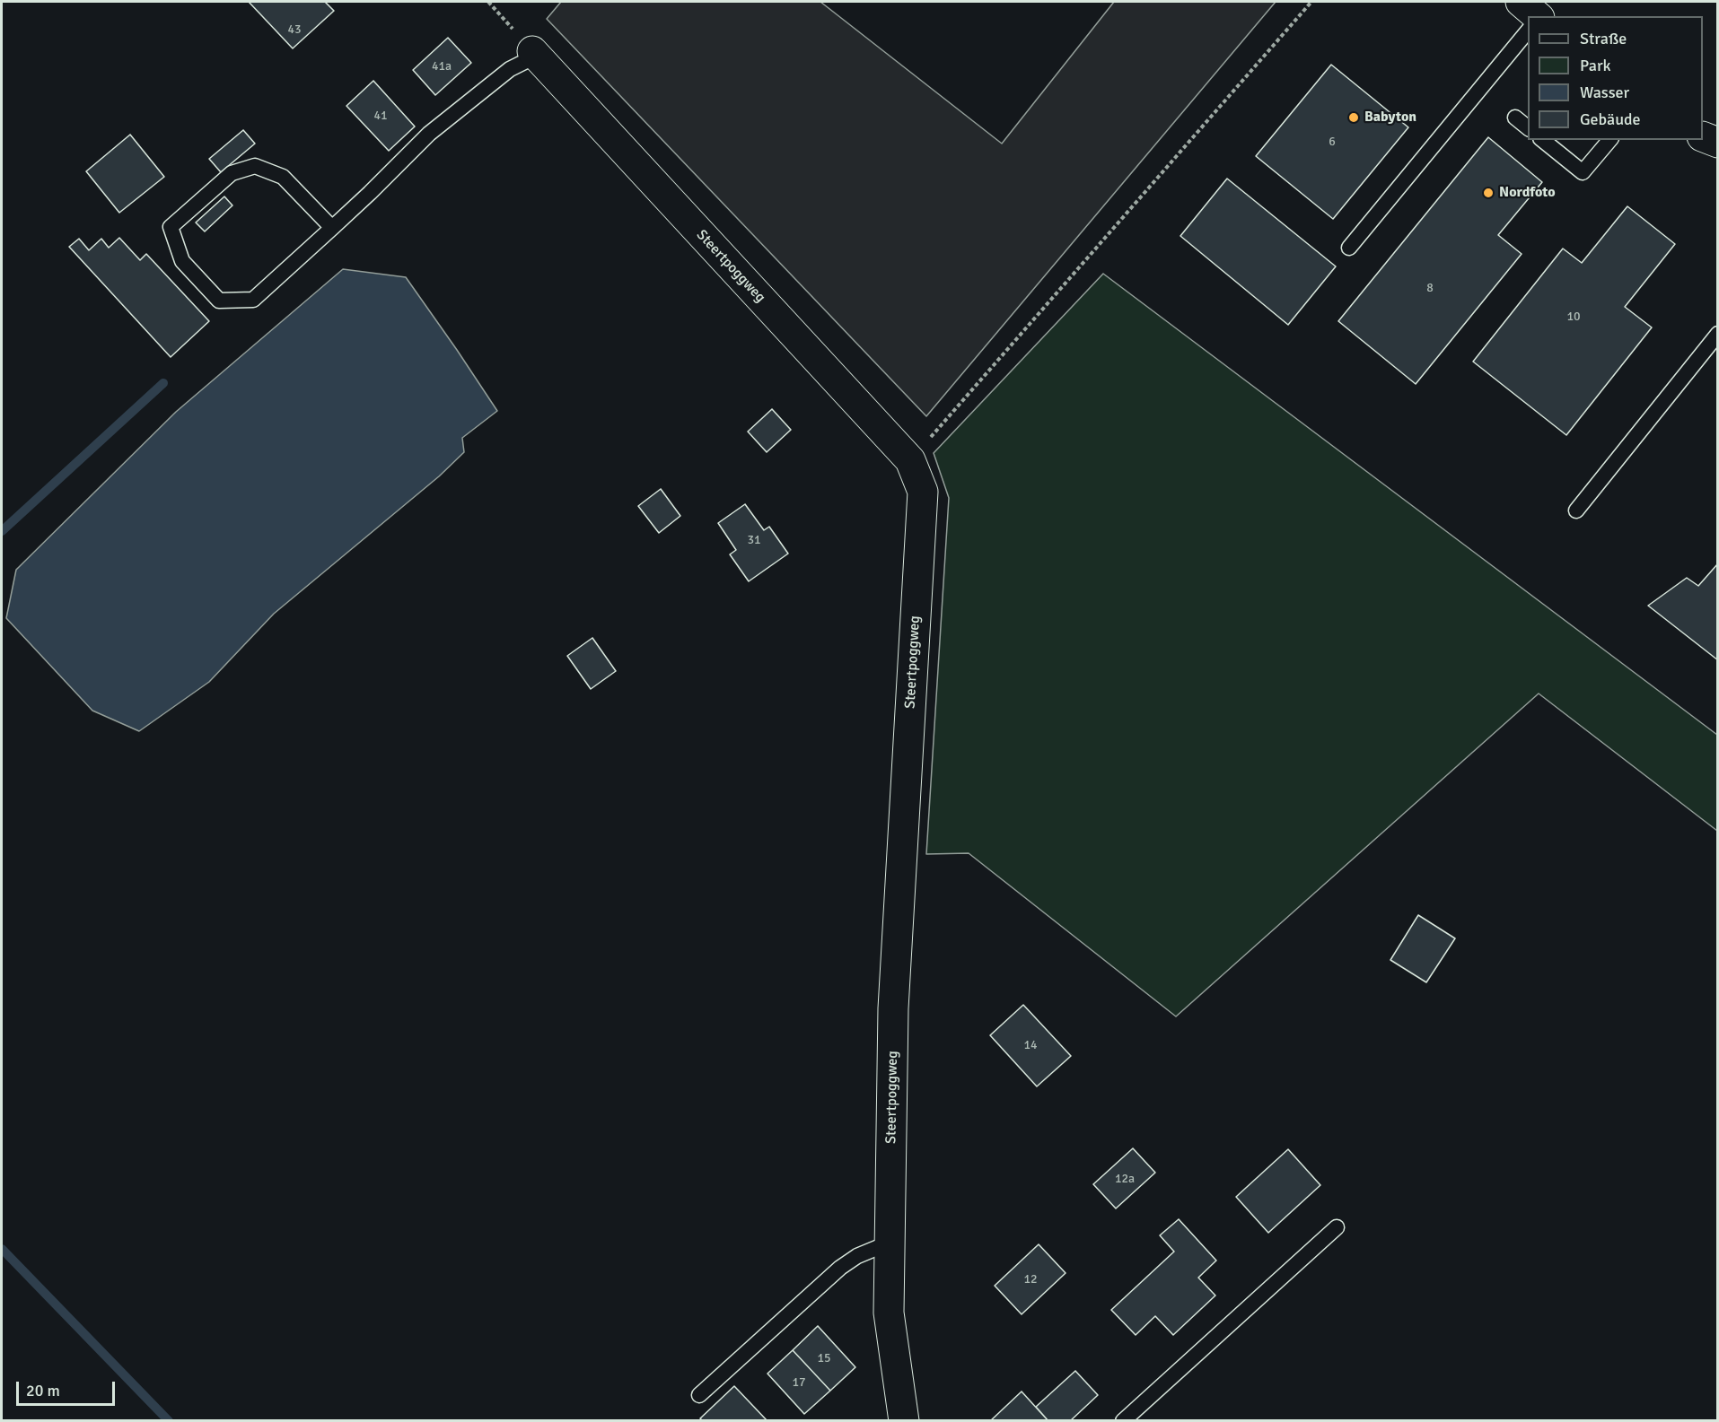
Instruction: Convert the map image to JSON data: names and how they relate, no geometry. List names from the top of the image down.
{
  "streets": {
    "street": ["Steertpoggweg"]
  },
  "places": ["Babyton", "Nordfoto"],
  "house_numbers": [
    "43",
    "41a",
    "41",
    "6",
    "8",
    "10",
    "31",
    "14",
    "12a",
    "12",
    "15",
    "17"
  ],
  "legend": [
    "Straße",
    "Park",
    "Wasser",
    "Gebäude"
  ],
  "scale_bar": "20 m"
}
